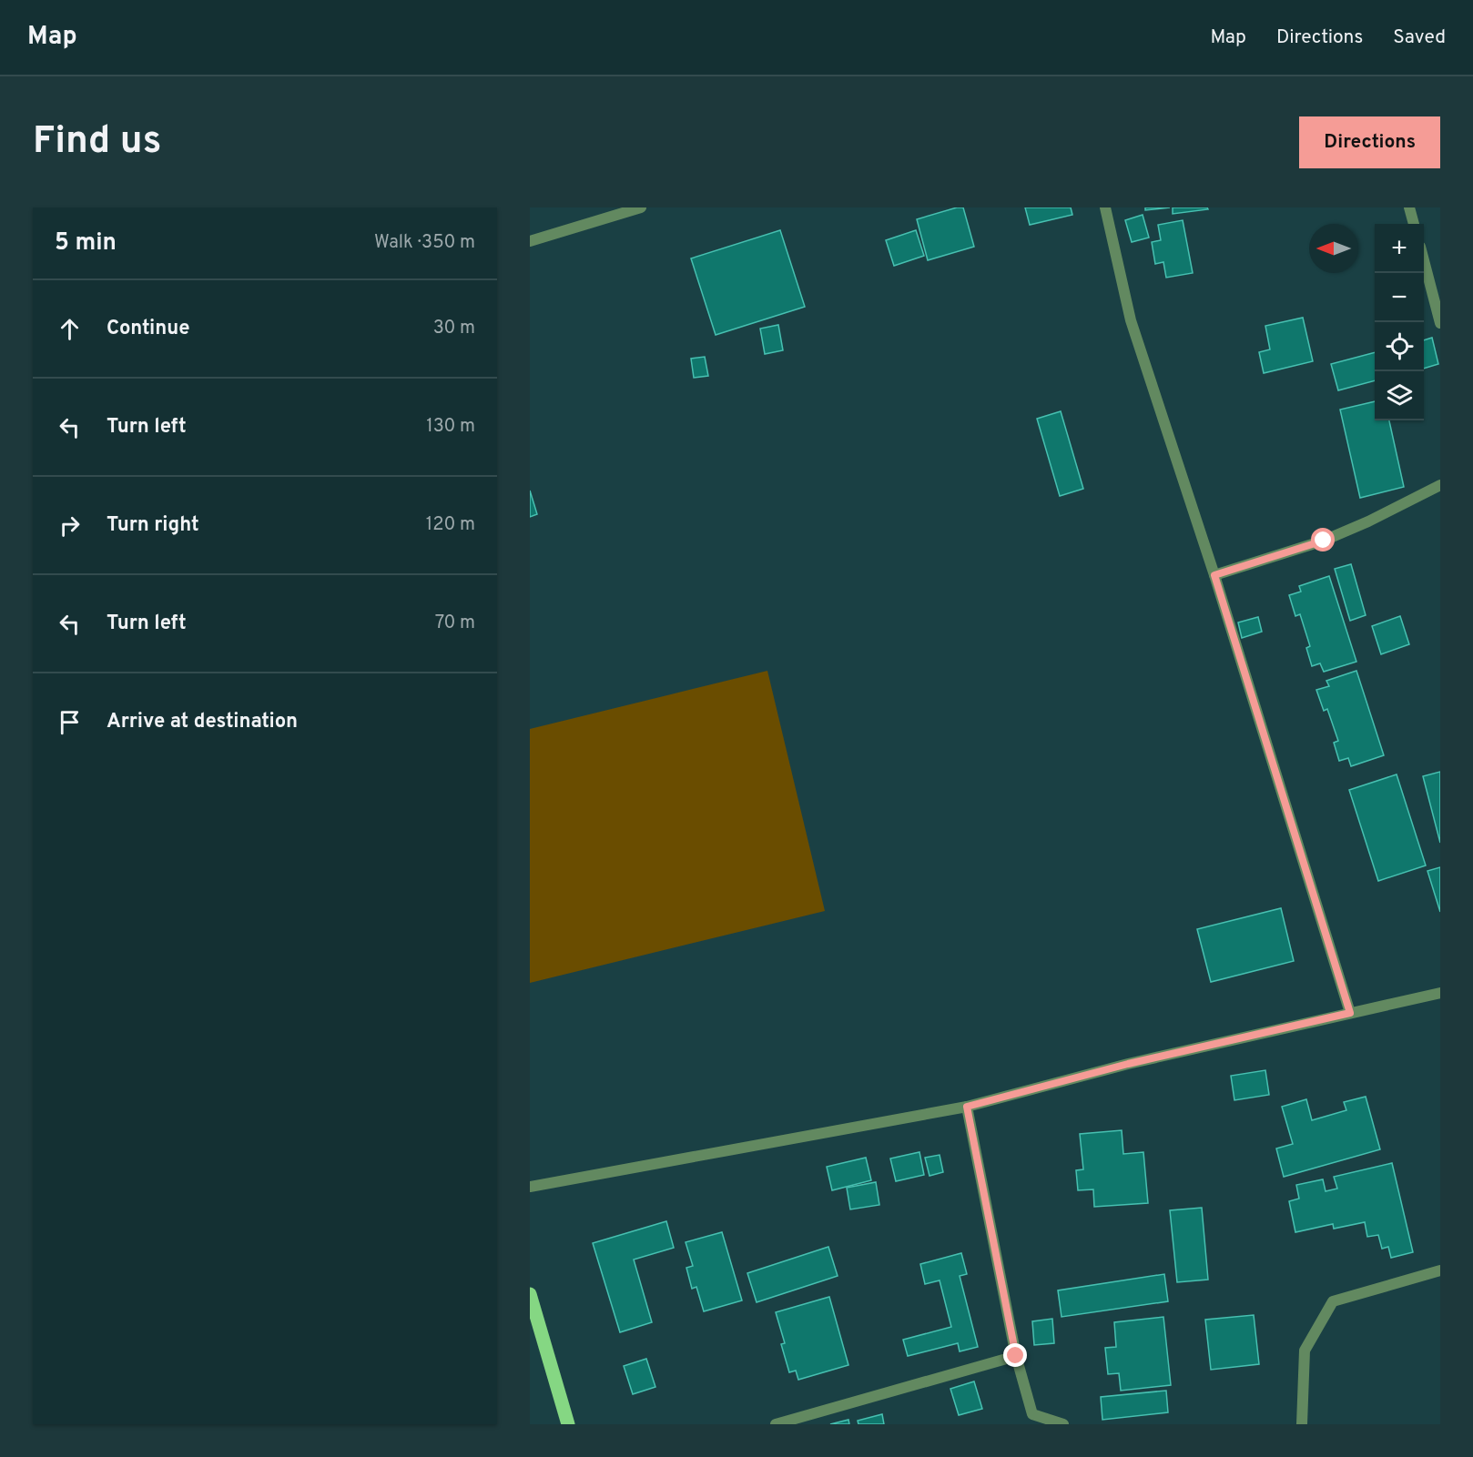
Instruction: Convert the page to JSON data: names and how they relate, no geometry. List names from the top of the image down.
{
  "north": "left",
  "page": {
    "header": "Map",
    "nav": ["Map", "Directions", "Saved"],
    "buttons": "Directions",
    "title": "Find us",
    "heading": ["5 min", "Walk · 350 m"],
    "map_buttons": ["+", "−"],
    "list": [
      ["Continue", "30 m"],
      ["Turn left", "130 m"],
      ["Turn right", "120 m"],
      ["Turn left", "70 m"],
      "Arrive at destination"
    ]
  }
}
